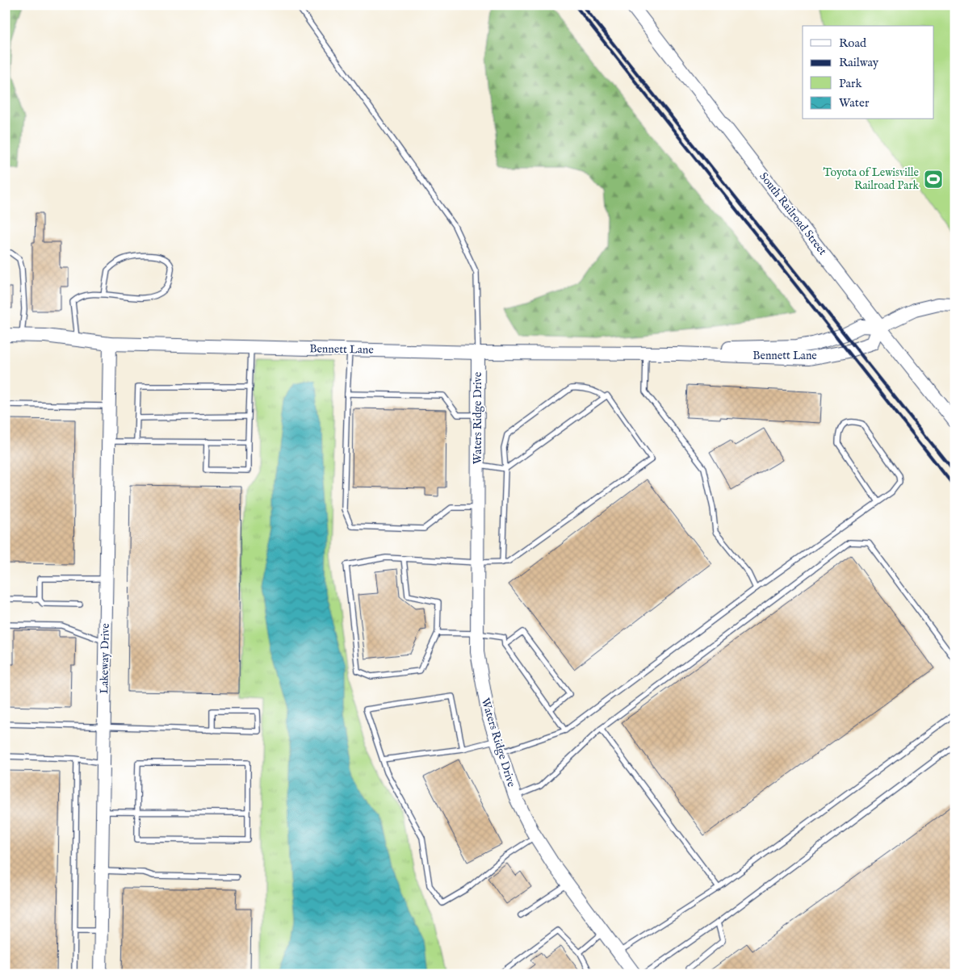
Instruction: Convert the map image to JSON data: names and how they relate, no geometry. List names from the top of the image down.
{
  "streets": {
    "street": [
      "South Railroad Street",
      "Bennett Lane",
      "Waters Ridge Drive",
      "Lakeway Drive"
    ]
  },
  "crossings": [
    ["South Railroad Street", "Bennett Lane"],
    ["Bennett Lane", "Waters Ridge Drive"],
    ["Bennett Lane", "Lakeway Drive"]
  ],
  "places": {
    "sports": ["Toyota of Lewisville Railroad Park"]
  },
  "legend": [
    "Road",
    "Railway",
    "Park",
    "Water"
  ]
}
